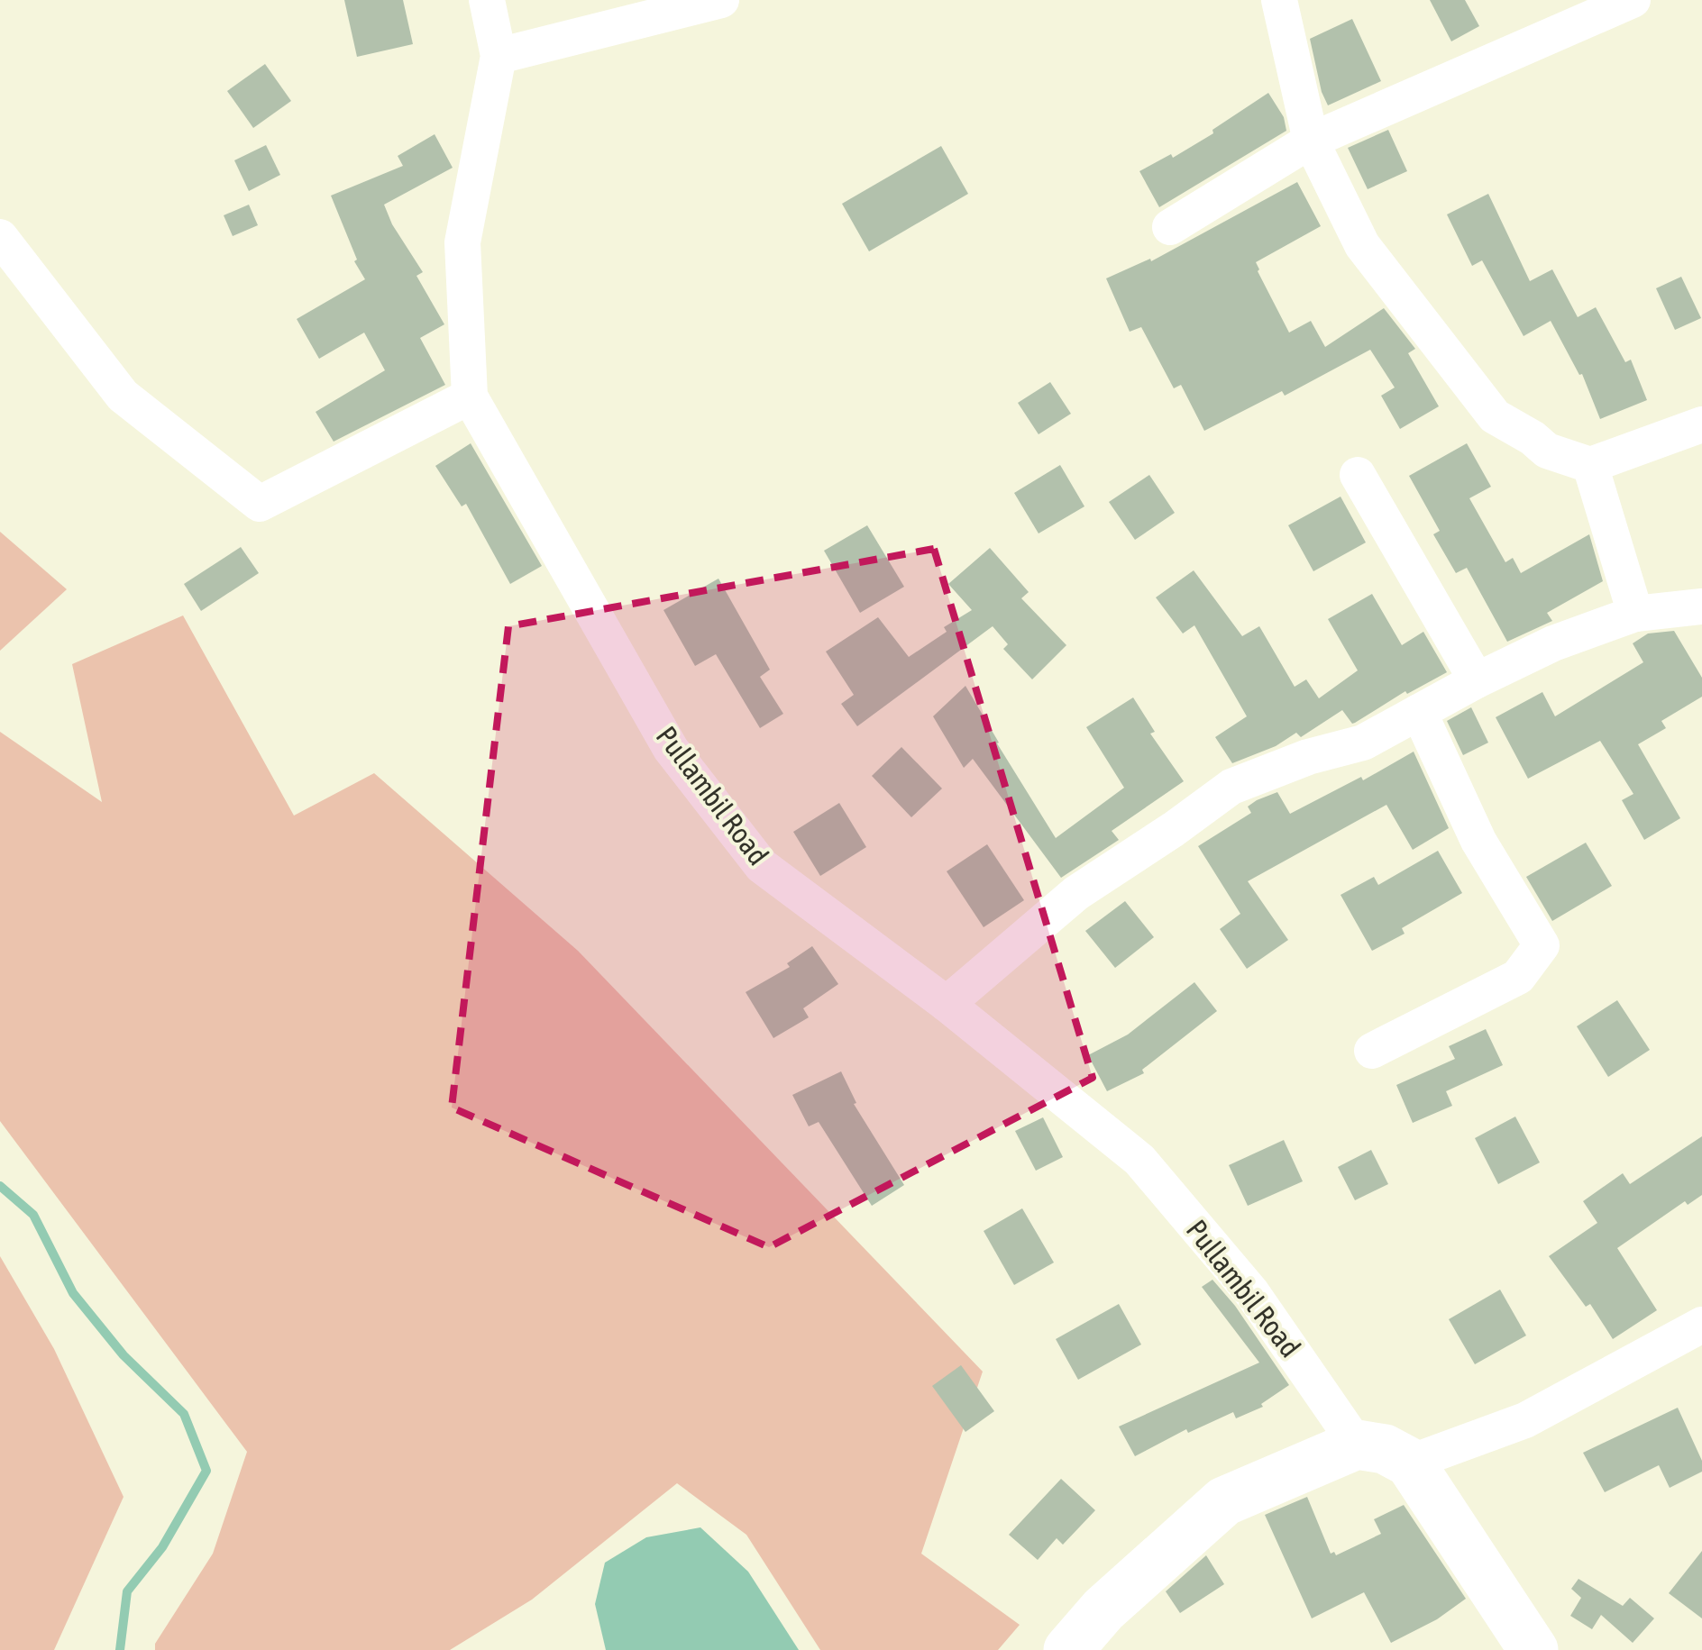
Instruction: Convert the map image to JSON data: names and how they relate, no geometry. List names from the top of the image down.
{
  "streets": {
    "street": ["Pullambil Road"]
  }
}
